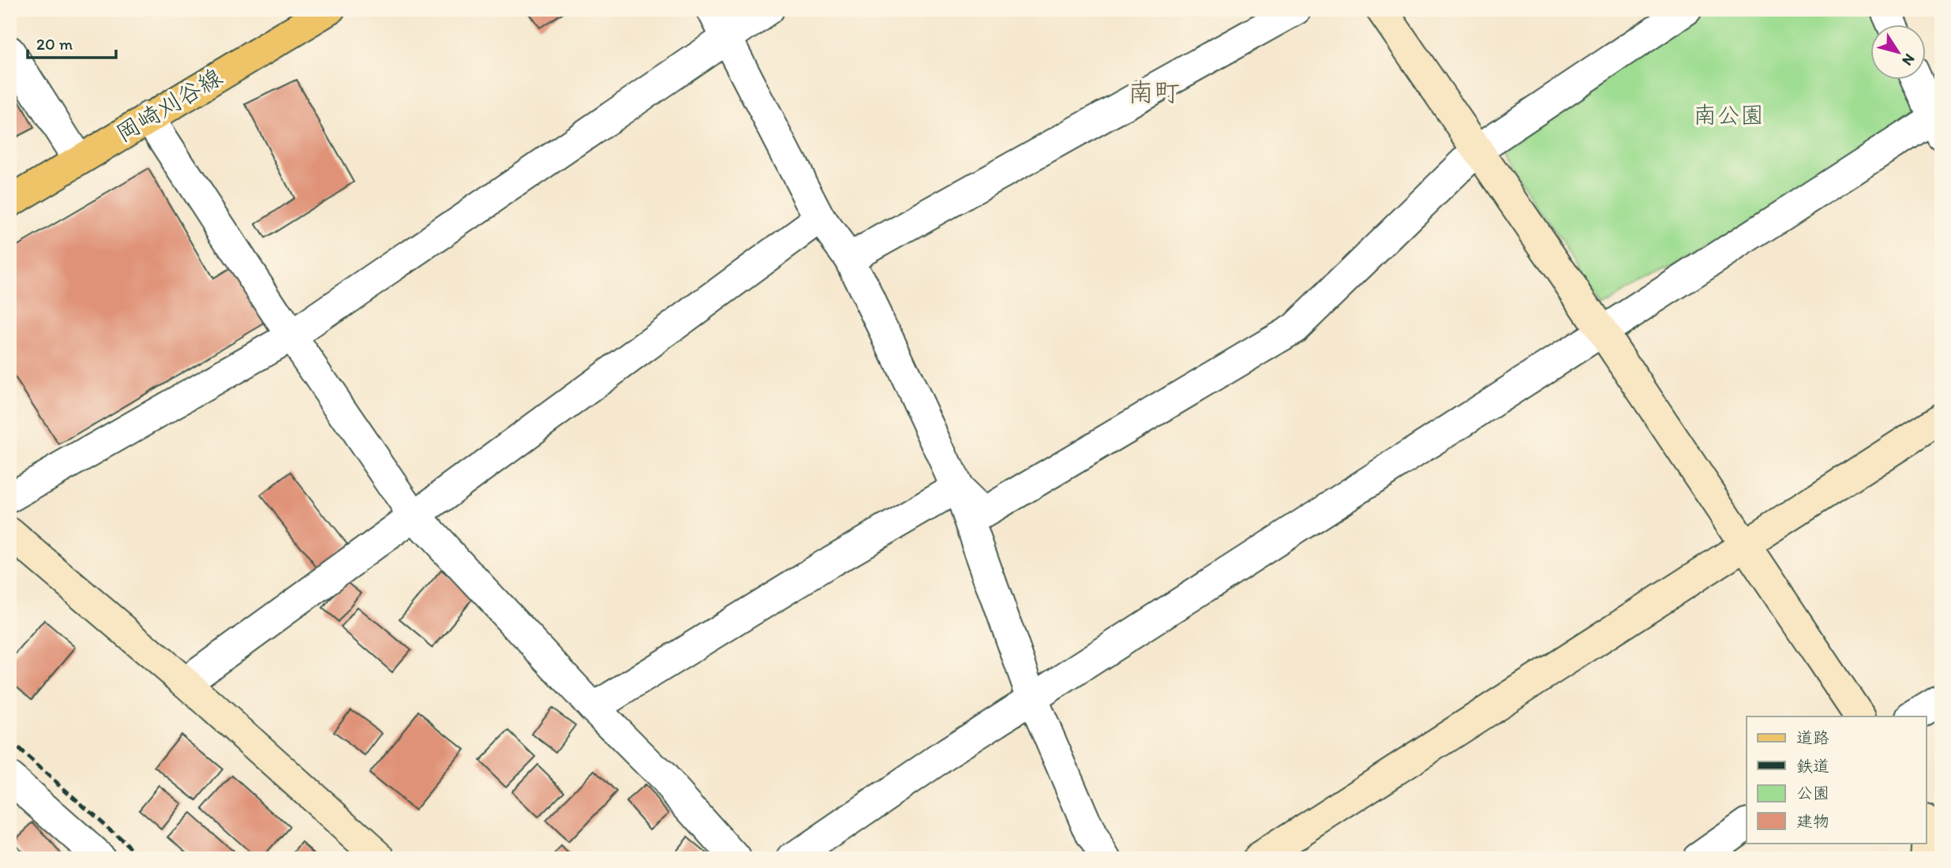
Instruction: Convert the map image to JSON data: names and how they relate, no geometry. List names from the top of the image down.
{
  "streets": {
    "main road": ["岡崎刈谷線"]
  },
  "districts": ["南町"],
  "parks": ["南公園"],
  "legend": [
    "道路",
    "鉄道",
    "公園",
    "建物"
  ],
  "scale_bar": "20 m",
  "north": "bottom right"
}
